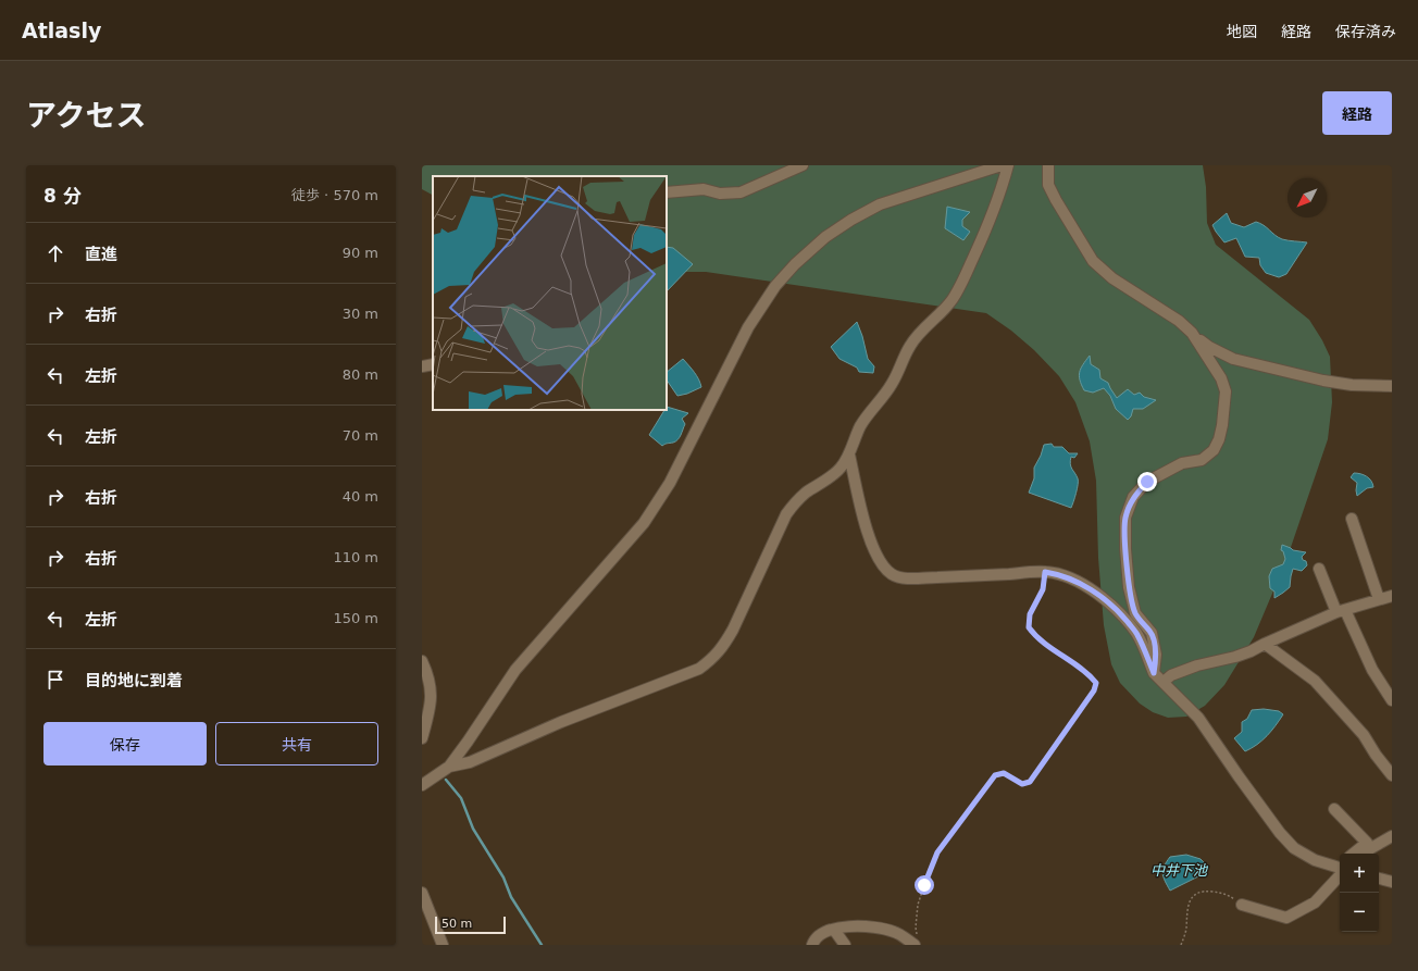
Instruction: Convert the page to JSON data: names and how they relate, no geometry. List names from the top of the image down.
{
  "water": ["中井下池"],
  "scale_bar": "50 m",
  "north": "bottom left",
  "page": {
    "header": "Atlasly",
    "nav": ["地図", "経路", "保存済み"],
    "title": "アクセス",
    "buttons": [
      "経路",
      ["保存", "共有"]
    ],
    "heading": ["8 分", "徒歩 · 570 m"],
    "list": [
      ["直進", "90 m"],
      ["右折", "30 m"],
      ["左折", "80 m"],
      ["左折", "70 m"],
      ["右折", "40 m"],
      ["右折", "110 m"],
      ["左折", "150 m"],
      "目的地に到着"
    ],
    "map_buttons": ["+", "−"],
    "scale": "50 m"
  }
}
